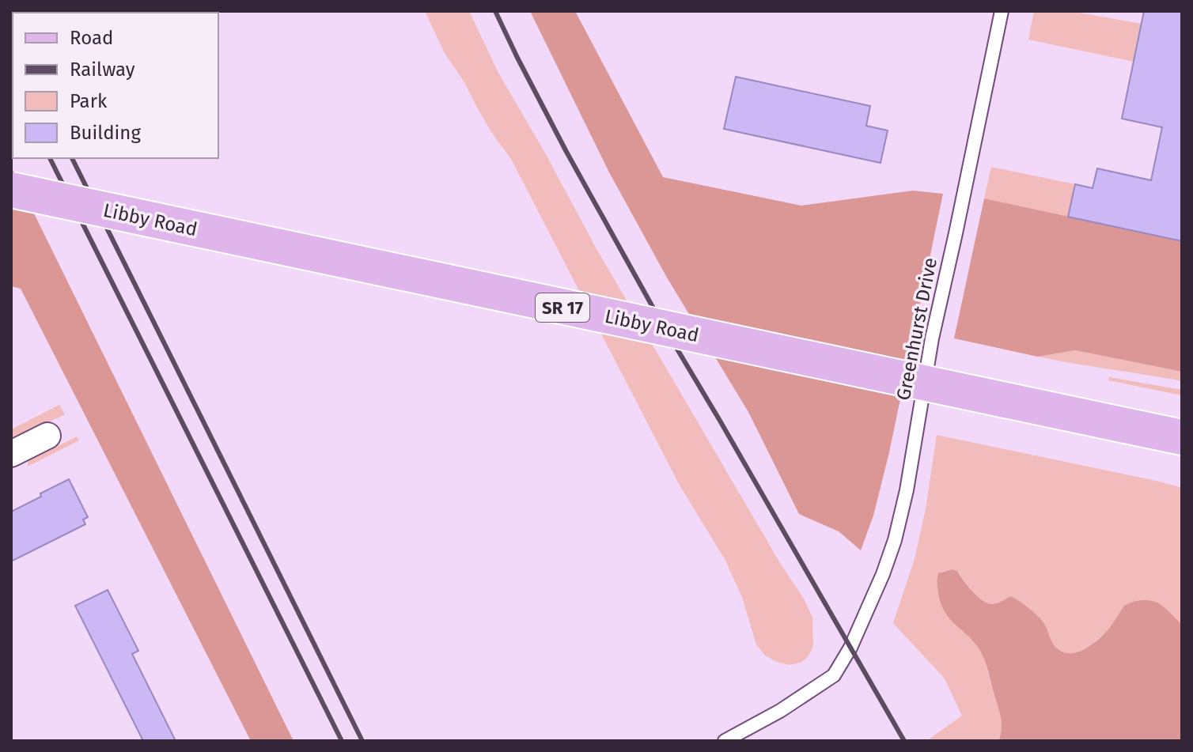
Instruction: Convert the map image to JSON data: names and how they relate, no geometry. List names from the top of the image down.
{
  "streets": {
    "main road": ["Libby Road", "SR 17"],
    "lane": ["Greenhurst Drive"]
  },
  "legend": [
    "Road",
    "Railway",
    "Park",
    "Building"
  ]
}
